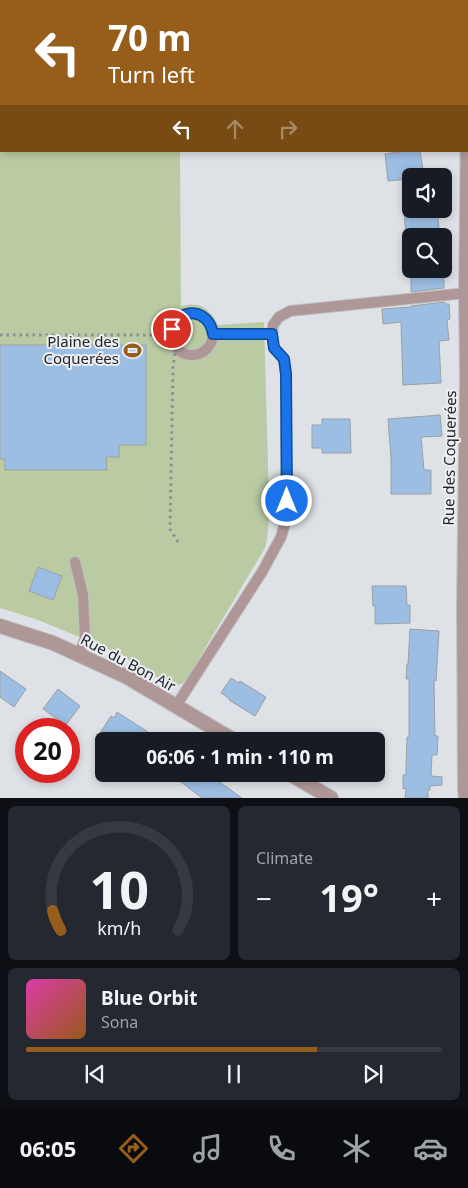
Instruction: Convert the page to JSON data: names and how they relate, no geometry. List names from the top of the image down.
{
  "streets": {
    "street": ["Rue des Coquerées", "Rue du Bon Air"]
  },
  "places": {
    "sports": ["Plaine des Coquerées"]
  },
  "page": {
    "turn": ["70 m", "Turn left"],
    "limit": "20",
    "trip": "06:06 · 1 min · 110 m",
    "tile": "Climate",
    "heat": ["−", "19°", "+"],
    "song": ["Blue Orbit", "Sona"],
    "tabs": "06:05",
    "gauge": ["10", "km/h"]
  }
}
